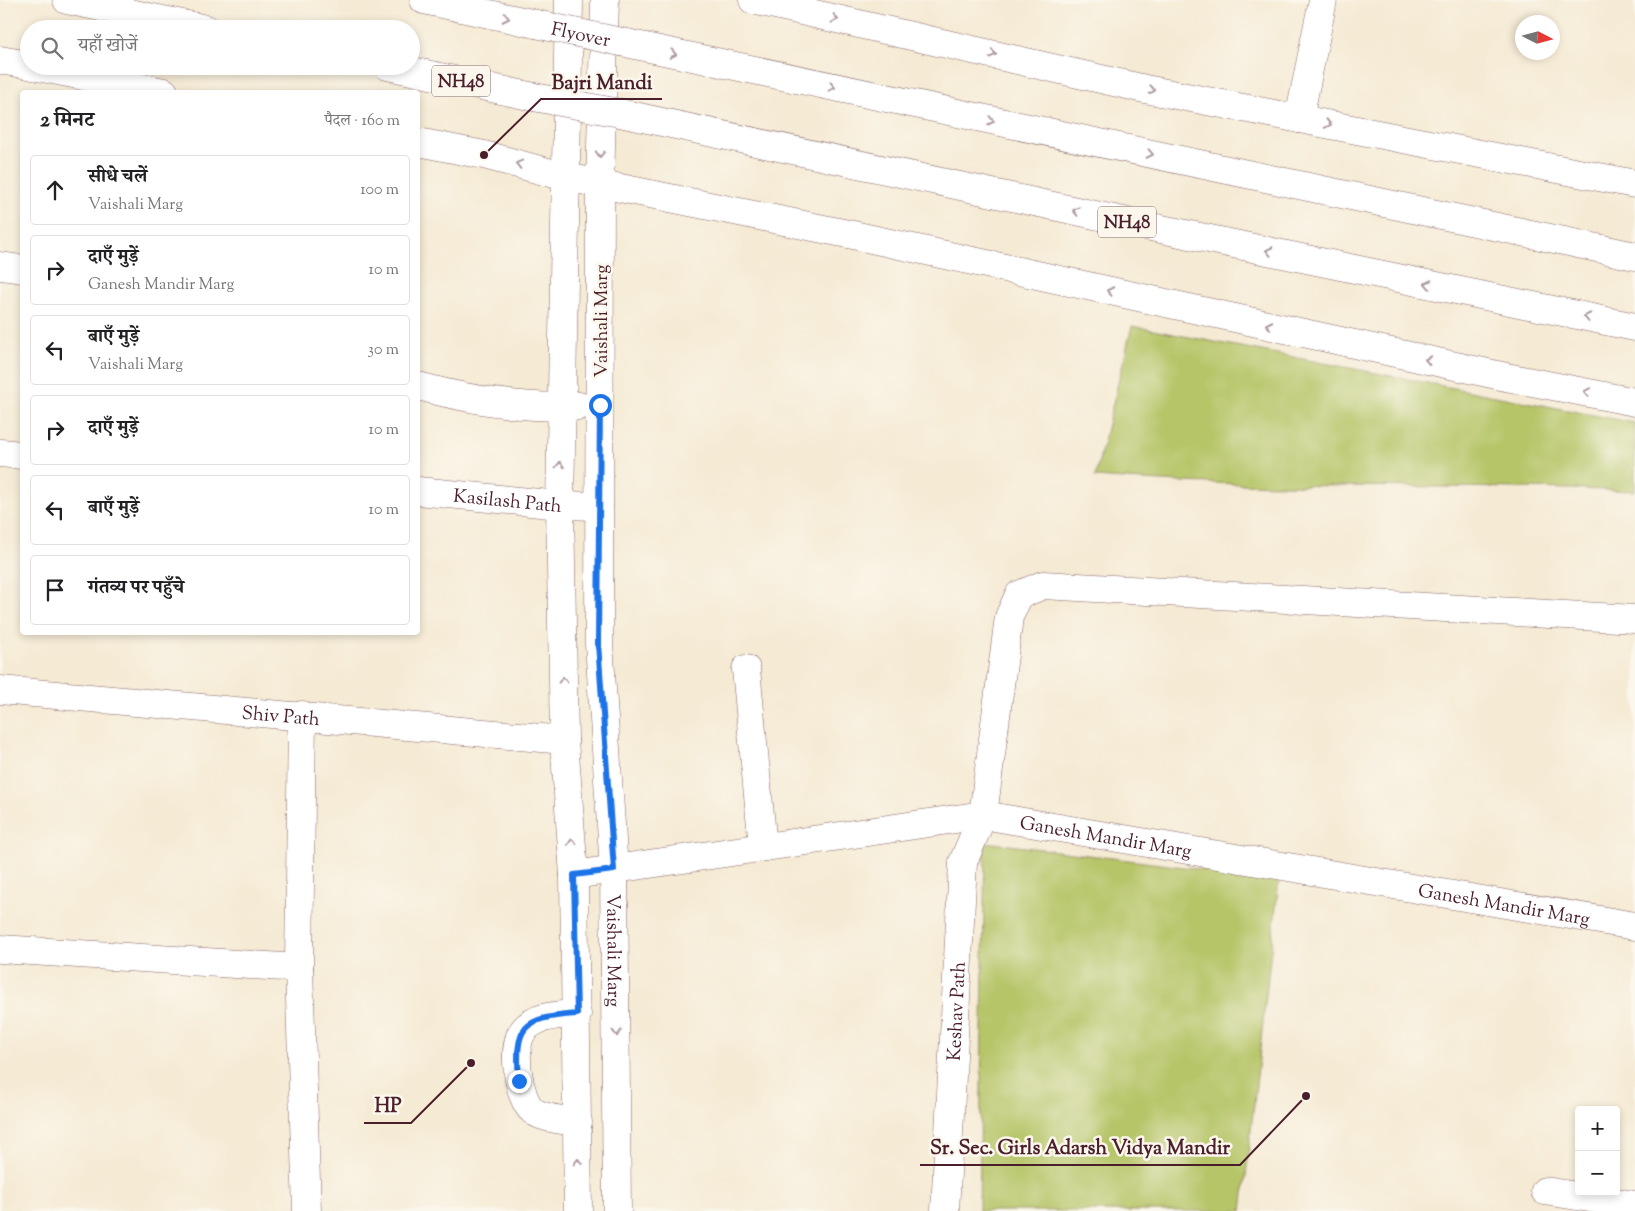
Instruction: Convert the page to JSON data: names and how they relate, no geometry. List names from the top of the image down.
{
  "streets": {
    "main road": [
      "Flyover",
      "NH48",
      "Vaishali Marg",
      "Kasilash Path",
      "Shiv Path",
      "Ganesh Mandir Marg",
      "Keshav Path"
    ]
  },
  "crossings": [
    ["Vaishali Marg", "Kasilash Path"],
    ["Vaishali Marg", "Shiv Path"],
    ["Vaishali Marg", "Ganesh Mandir Marg"],
    ["Ganesh Mandir Marg", "Keshav Path"]
  ],
  "places": ["Bajri Mandi", "HP", "Sr. Sec. Girls Adarsh Vidya Mandir"],
  "north": "right",
  "page": {
    "search": "यहाँ खोजें",
    "heading": ["2 मिनट", "पैदल · 160 m"],
    "list": [
      ["सीधे चलें", "Vaishali Marg", "100 m"],
      ["दाएँ मुड़ें", "Ganesh Mandir Marg", "10 m"],
      ["बाएँ मुड़ें", "Vaishali Marg", "30 m"],
      ["दाएँ मुड़ें", "10 m"],
      ["बाएँ मुड़ें", "10 m"],
      "गंतव्य पर पहुँचे"
    ],
    "map_buttons": ["+", "−"]
  }
}
